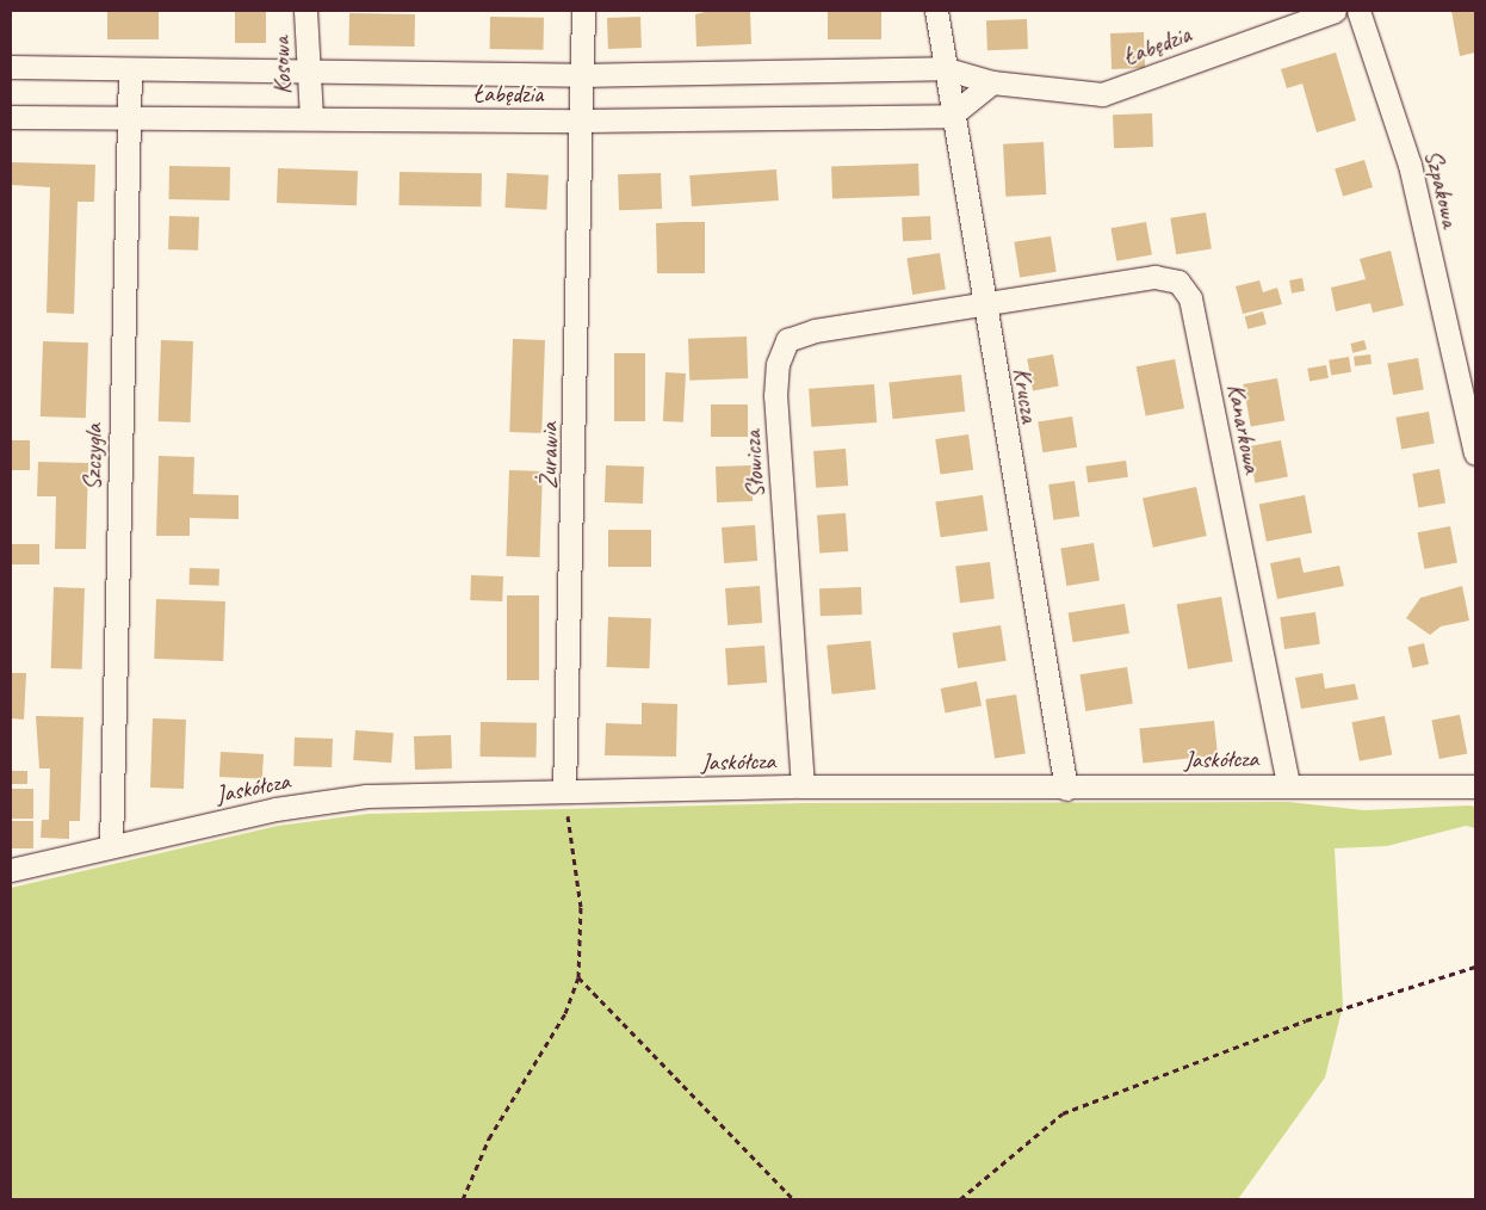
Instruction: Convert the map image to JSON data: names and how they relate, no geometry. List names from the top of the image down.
{
  "streets": {
    "street": [
      "Łabędzia",
      "Kosowa",
      "Szpakowa",
      "Krucza",
      "Kanarkowa",
      "Żurawia",
      "Szczygla",
      "Słowicza",
      "Jaskółcza"
    ]
  },
  "crossings": [
    ["Łabędzia", "Kosowa"],
    ["Łabędzia", "Krucza"],
    ["Łabędzia", "Żurawia"],
    ["Łabędzia", "Szczygla"],
    ["Krucza", "Kanarkowa"],
    ["Krucza", "Słowicza"],
    ["Krucza", "Jaskółcza"],
    ["Kanarkowa", "Słowicza"],
    ["Kanarkowa", "Jaskółcza"],
    ["Żurawia", "Jaskółcza"],
    ["Szczygla", "Jaskółcza"],
    ["Słowicza", "Jaskółcza"]
  ]
}
